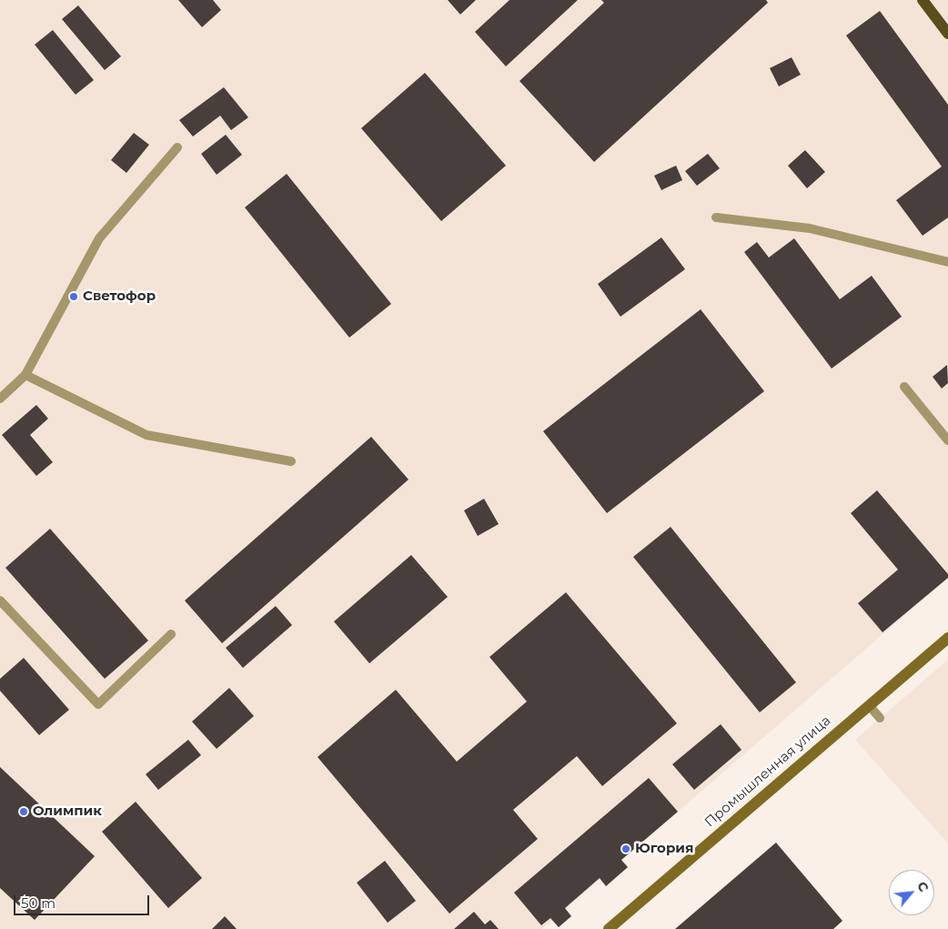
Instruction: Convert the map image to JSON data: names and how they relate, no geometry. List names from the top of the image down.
{
  "streets": {
    "main road": ["Промышленная улица"]
  },
  "places": ["Светофор", "Олимпик", "Югория"],
  "scale_bar": "50 m",
  "north": "top right"
}
